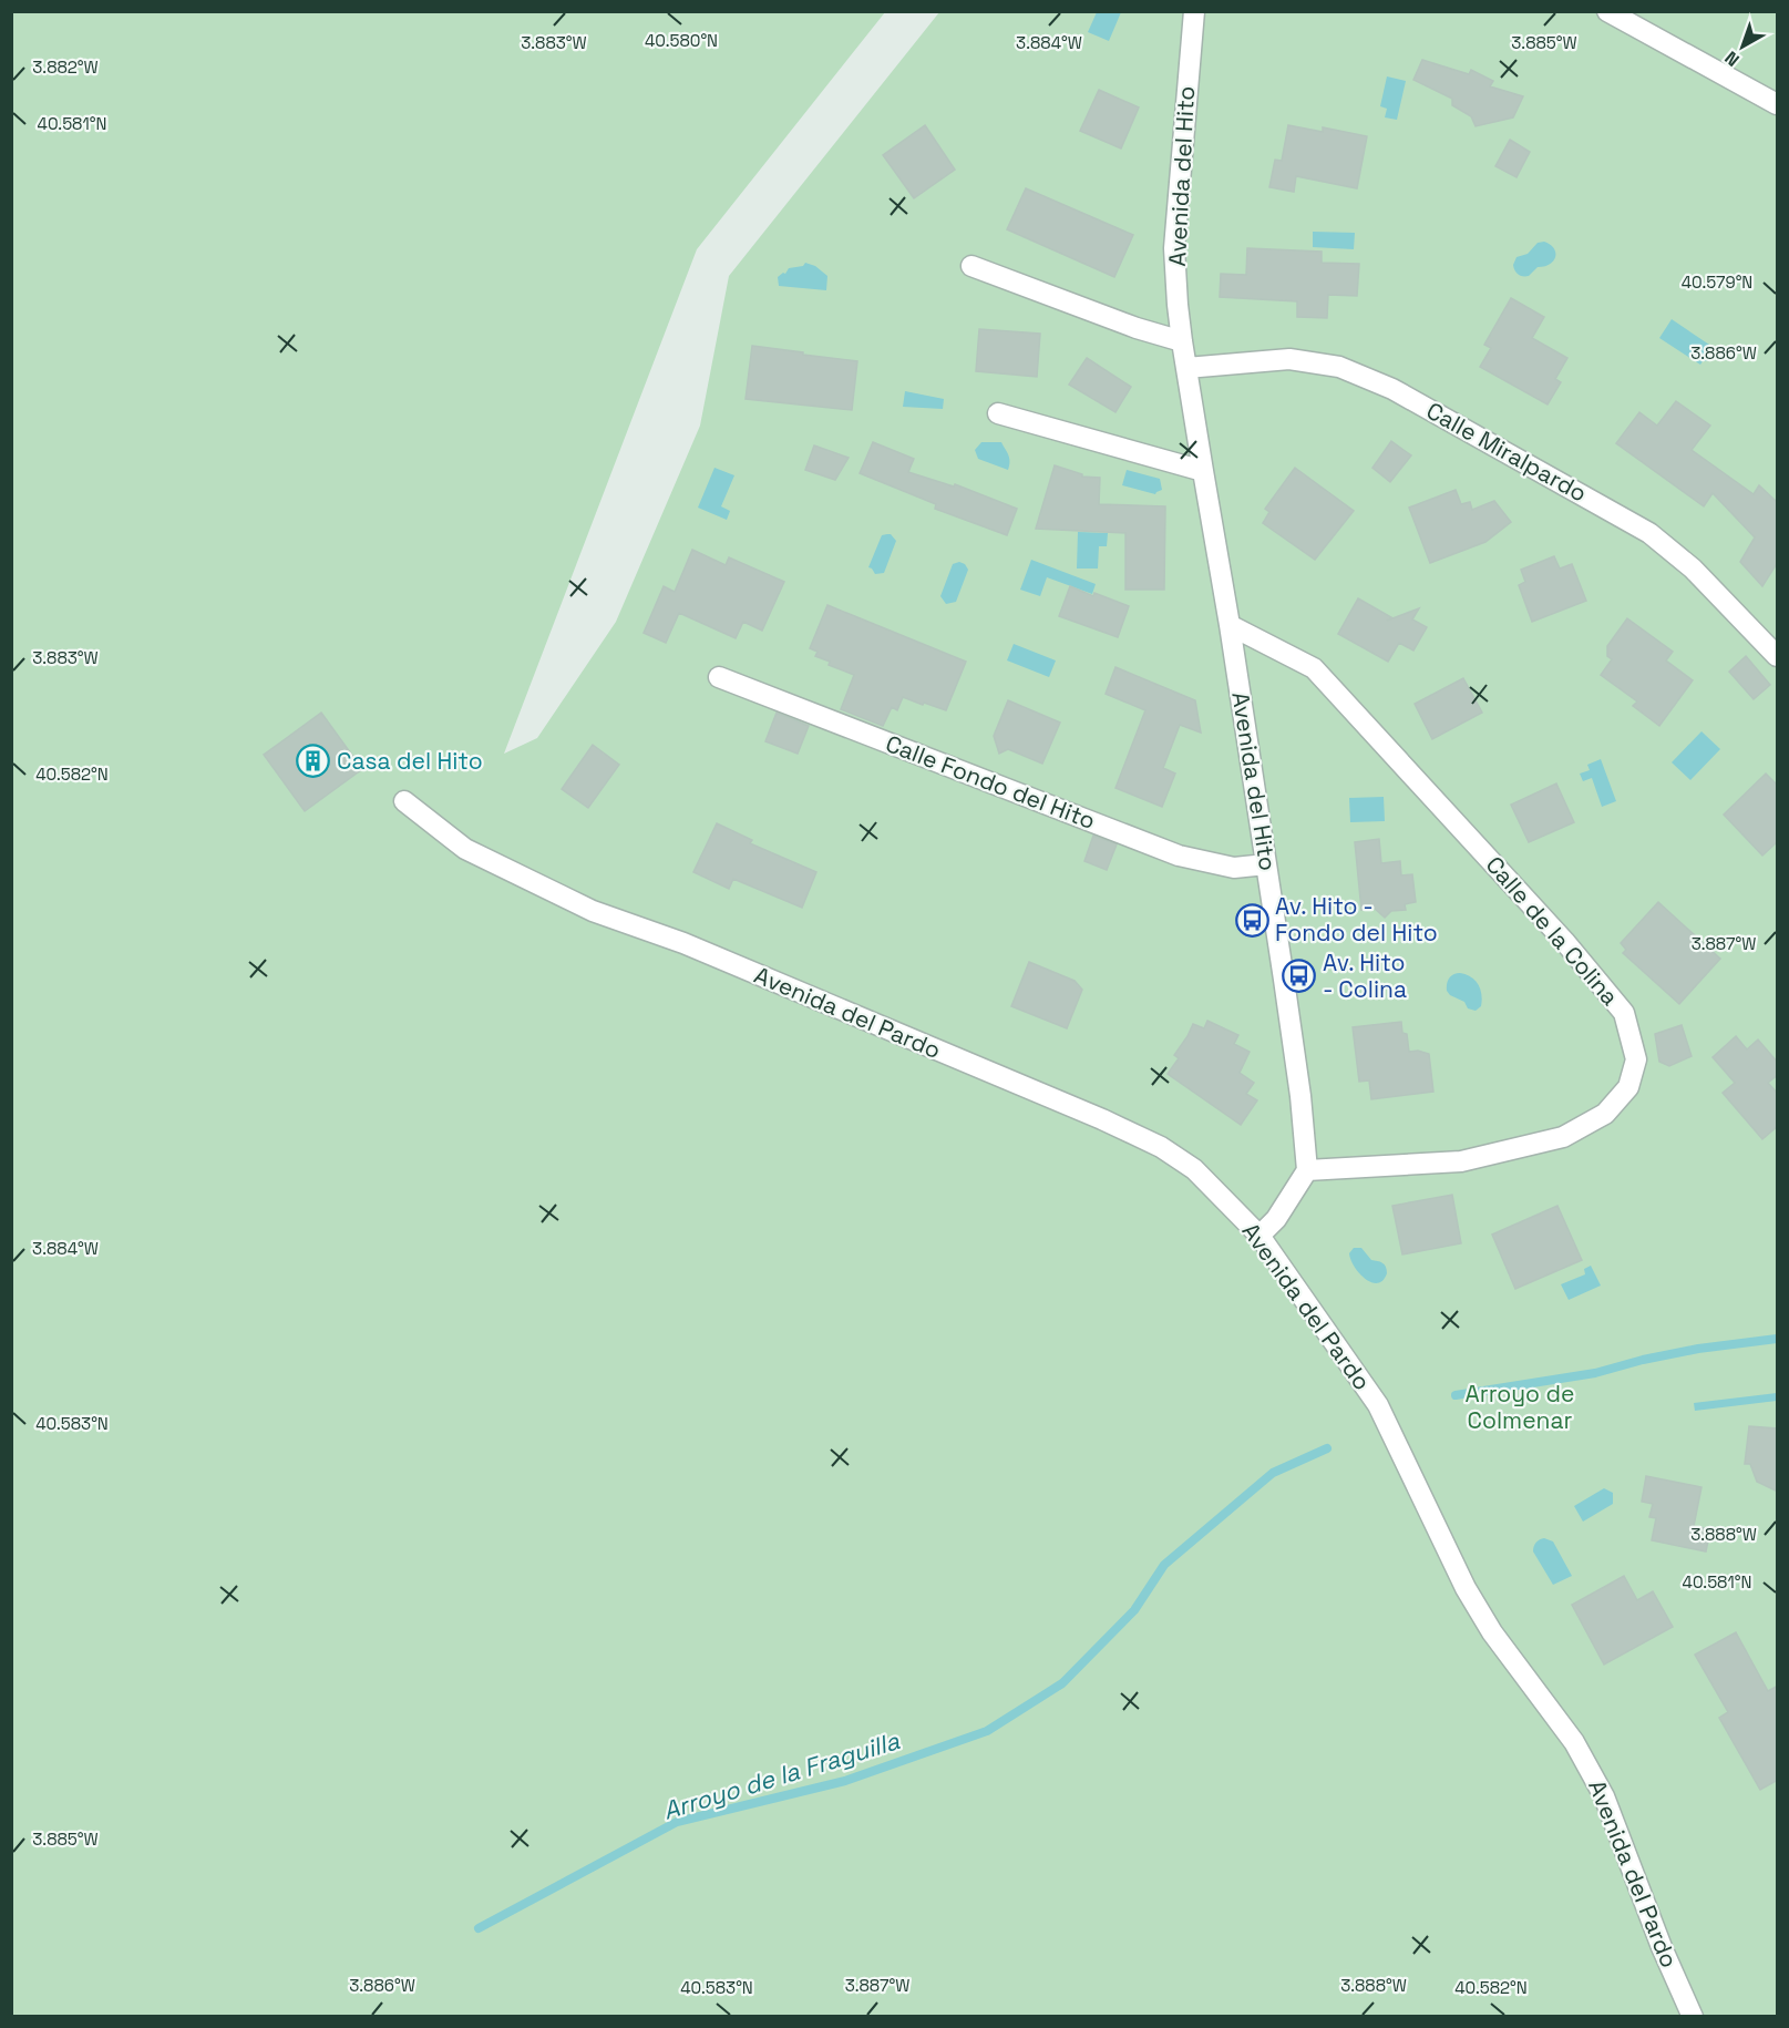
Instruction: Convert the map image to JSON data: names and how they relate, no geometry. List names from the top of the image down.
{
  "streets": {
    "street": [
      "Avenida del Hito",
      "Calle Miralpardo",
      "Calle Fondo del Hito",
      "Calle de la Colina",
      "Avenida del Pardo"
    ]
  },
  "crossings": [
    ["Avenida del Hito", "Calle Miralpardo"],
    ["Avenida del Hito", "Calle Fondo del Hito"],
    ["Avenida del Hito", "Calle de la Colina"]
  ],
  "water": ["Arroyo de la Fraguilla"],
  "parks": ["Arroyo de Colmenar"],
  "places": {
    "building": ["Casa del Hito"],
    "bus stop": ["Av. Hito - Fondo del Hito", "Av. Hito - Colina"]
  },
  "north": "bottom left",
  "coordinates": [
    "40.580°N",
    "3.883°W",
    "3.884°W",
    "3.885°W",
    "3.882°W",
    "40.581°N",
    "40.579°N",
    "3.886°W",
    "40.582°N",
    "3.887°W",
    "40.583°N",
    "3.888°W"
  ]
}
